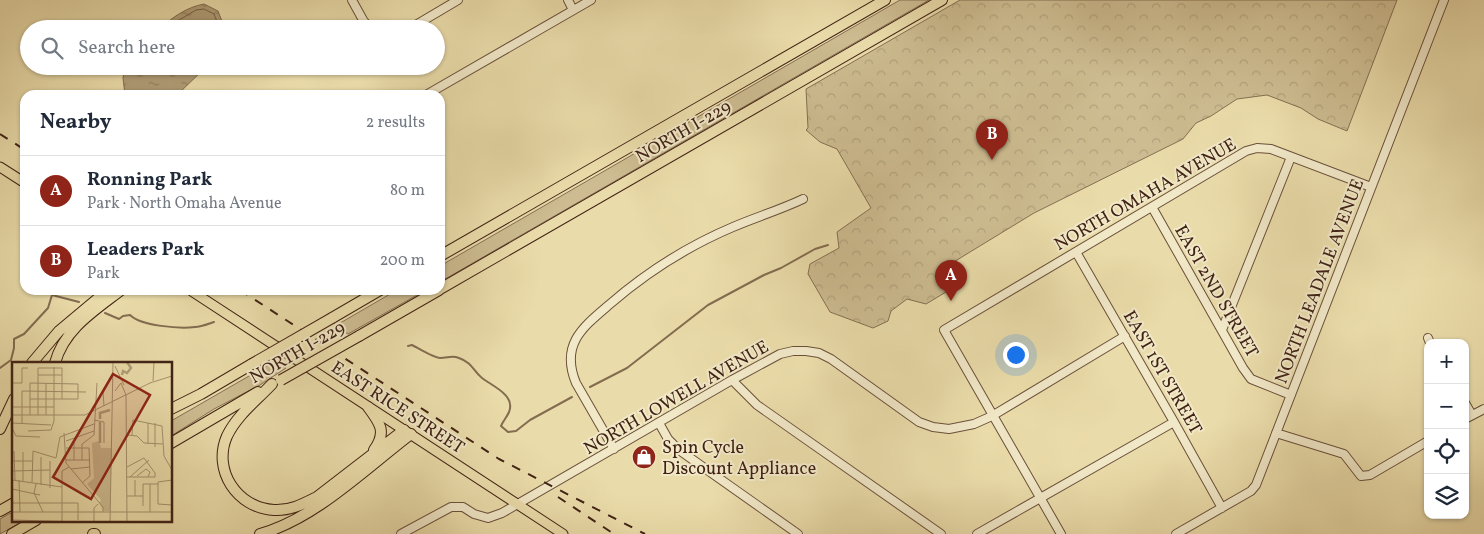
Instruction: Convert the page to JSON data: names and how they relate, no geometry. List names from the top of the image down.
{
  "streets": {
    "highway": ["NORTH I-229"],
    "main road": ["EAST RICE STREET"],
    "street": [
      "NORTH OMAHA AVENUE",
      "NORTH LEADALE AVENUE",
      "EAST 2ND STREET",
      "EAST 1ST STREET",
      "NORTH LOWELL AVENUE"
    ]
  },
  "crossings": [
    ["NORTH OMAHA AVENUE", "NORTH LEADALE AVENUE"],
    ["NORTH OMAHA AVENUE", "EAST 2ND STREET"],
    ["NORTH OMAHA AVENUE", "EAST 1ST STREET"],
    ["NORTH OMAHA AVENUE", "NORTH LOWELL AVENUE"],
    ["NORTH LEADALE AVENUE", "EAST 2ND STREET"],
    ["NORTH LEADALE AVENUE", "EAST 1ST STREET"],
    ["EAST 1ST STREET", "NORTH LOWELL AVENUE"],
    ["NORTH LOWELL AVENUE", "EAST RICE STREET"]
  ],
  "places": {
    "shop": ["Spin Cycle Discount Appliance"]
  },
  "page": {
    "search": "Search here",
    "heading": ["Nearby", "2 results"],
    "pins": ["B", "A"],
    "list": [
      {
        "mark": "A",
        "name": "Ronning Park",
        "note": "Park · North Omaha Avenue",
        "value": "80 m"
      },
      {
        "mark": "B",
        "name": "Leaders Park",
        "note": "Park",
        "value": "200 m"
      }
    ],
    "map_buttons": ["+", "−"]
  }
}
